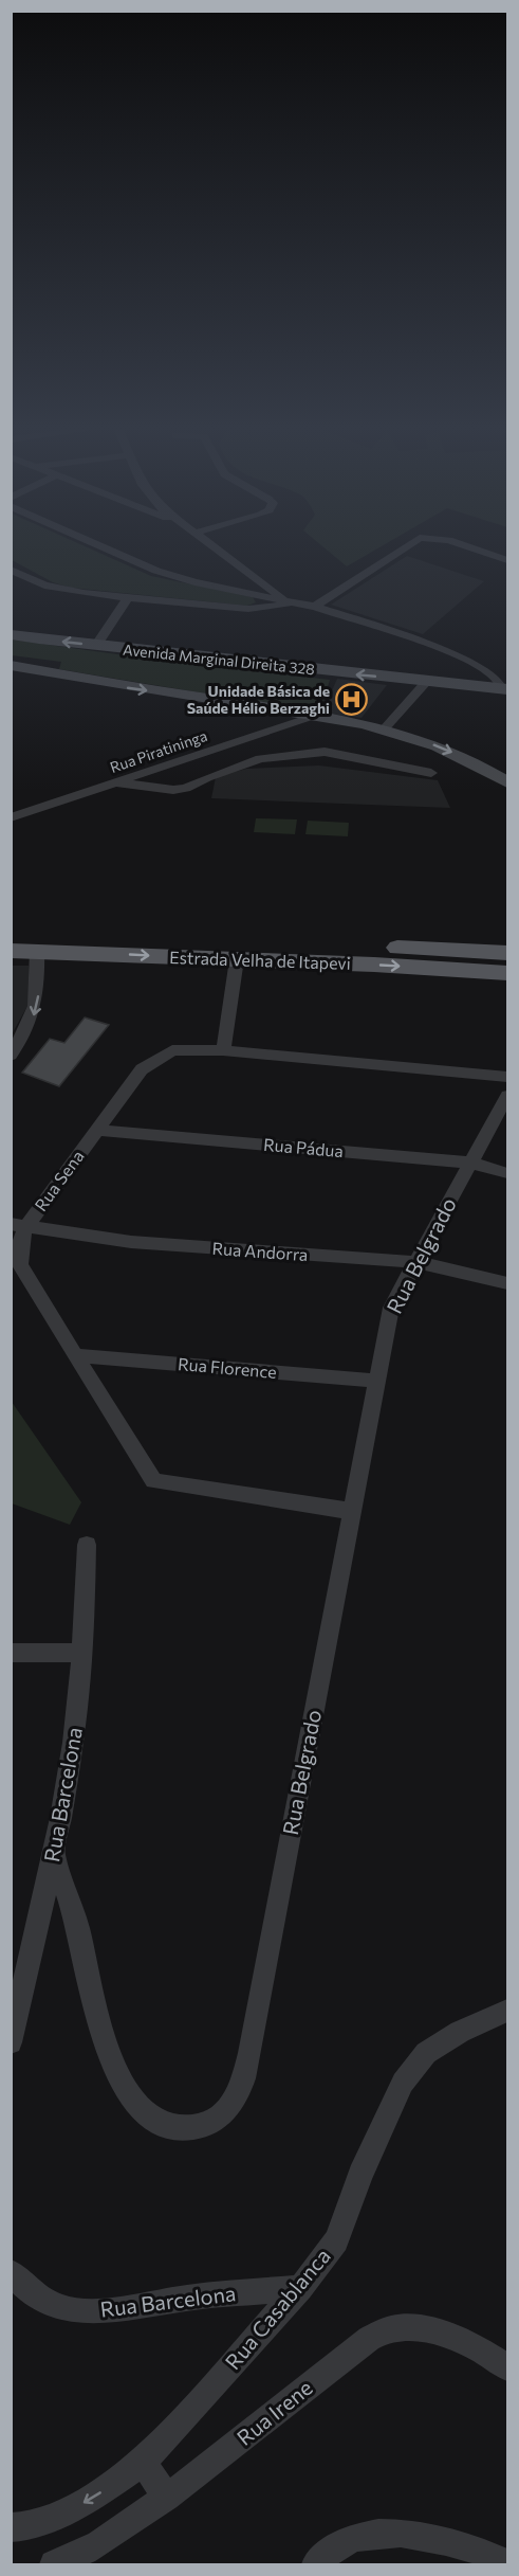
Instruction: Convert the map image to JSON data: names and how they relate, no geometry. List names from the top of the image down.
{
  "streets": {
    "main road": ["Avenida Marginal Direita 328", "Estrada Velha de Itapevi"],
    "street": [
      "Rua Piratininga",
      "Rua Pádua",
      "Rua Sena",
      "Rua Andorra",
      "Rua Belgrado",
      "Rua Florence",
      "Rua Barcelona",
      "Rua Casablanca",
      "Rua Irene"
    ]
  },
  "crossings": [
    ["Rua Pádua", "Rua Sena"],
    ["Rua Pádua", "Rua Belgrado"],
    ["Rua Sena", "Rua Andorra"],
    ["Rua Sena", "Rua Belgrado"],
    ["Rua Sena", "Rua Florence"],
    ["Rua Andorra", "Rua Belgrado"],
    ["Rua Belgrado", "Rua Florence"],
    ["Rua Belgrado", "Rua Barcelona"],
    ["Rua Barcelona", "Rua Casablanca"]
  ],
  "places": {
    "hospital": ["Unidade Básica de Saúde Hélio Berzaghi"]
  }
}
